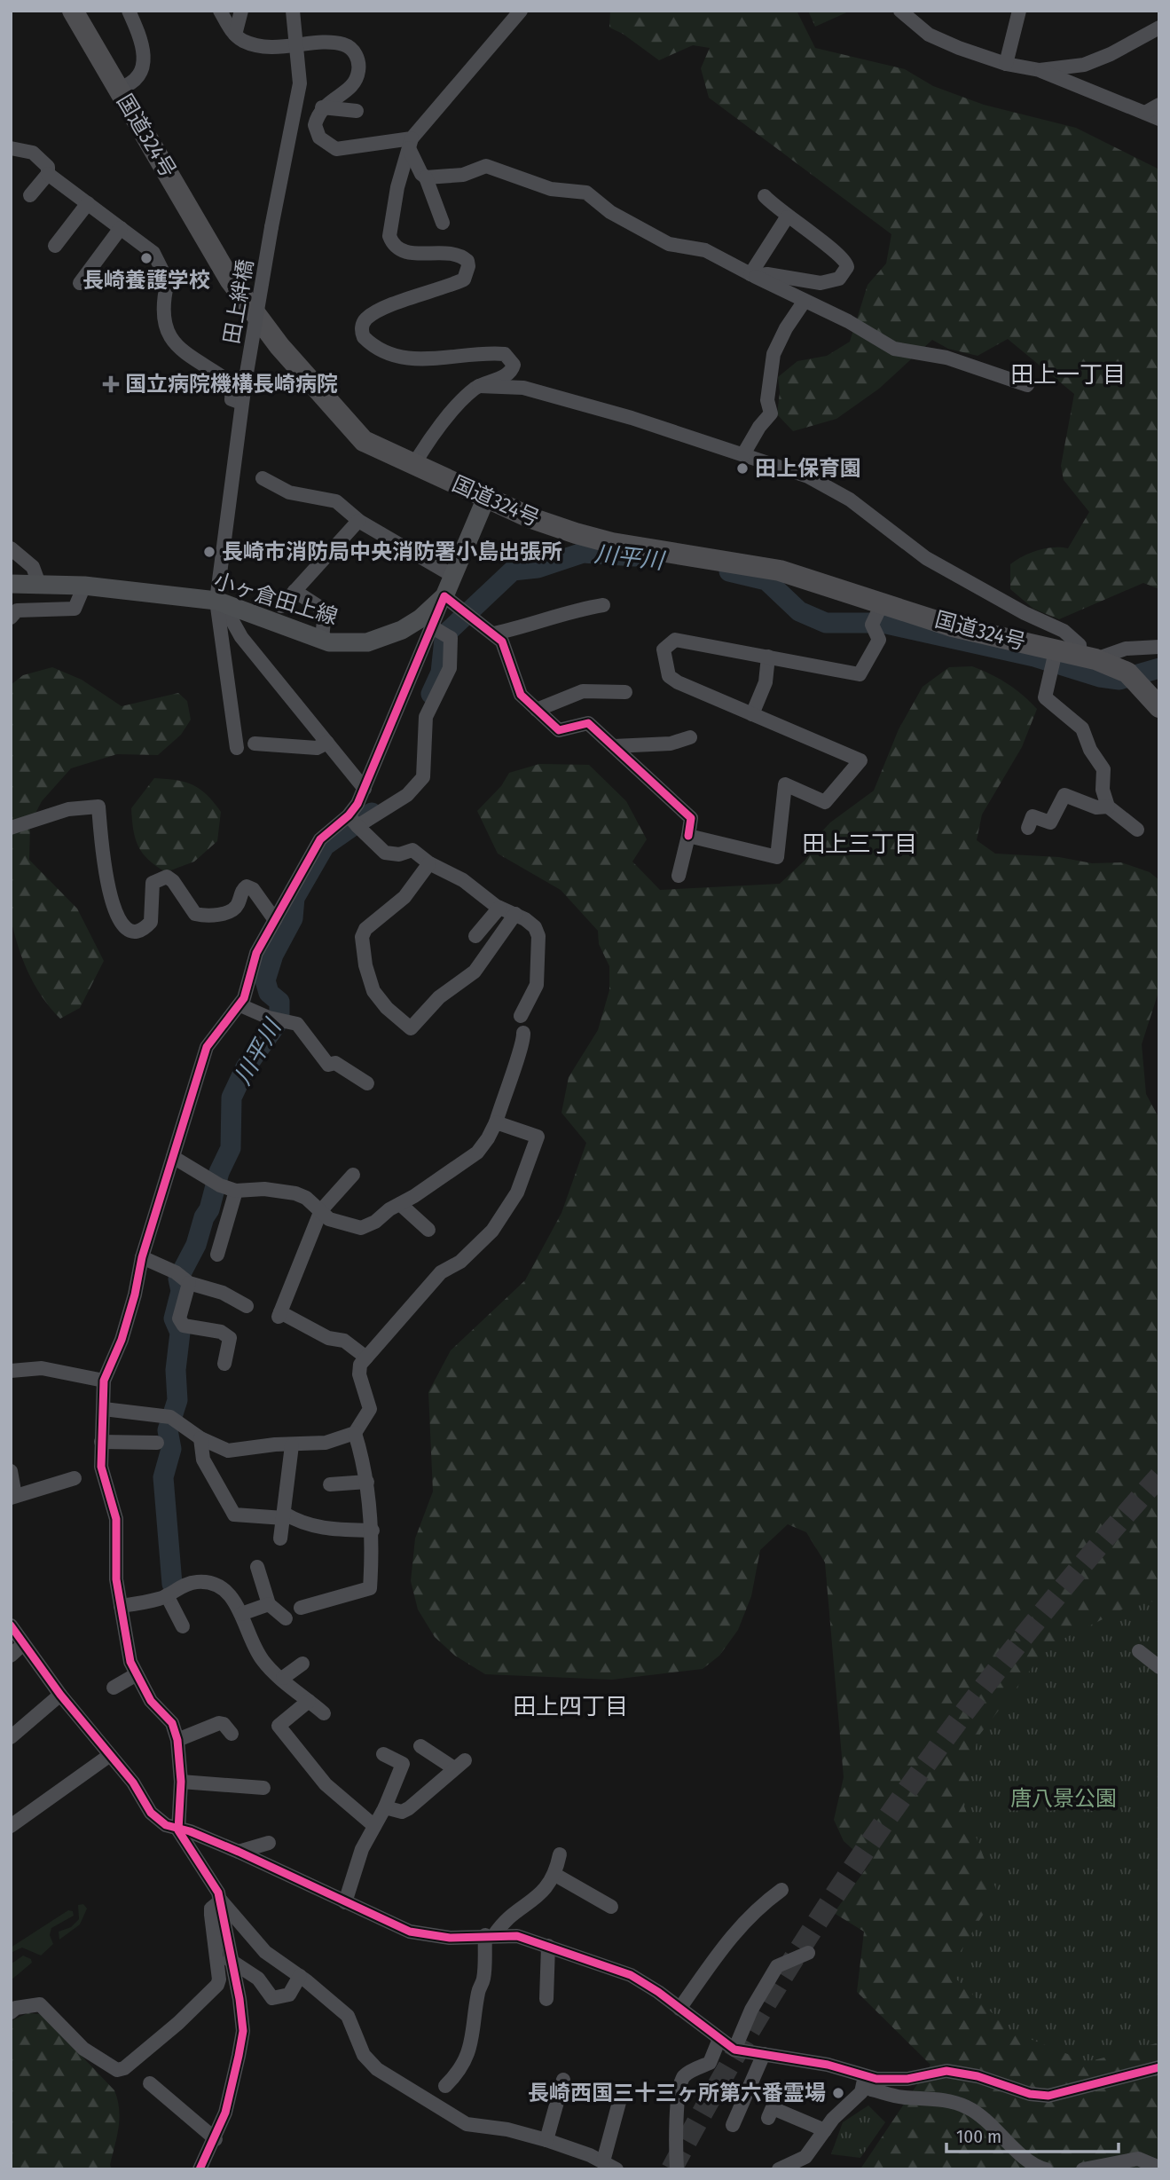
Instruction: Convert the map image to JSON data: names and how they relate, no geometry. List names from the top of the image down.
{
  "streets": {
    "highway": ["国道324号"],
    "main road": ["小ヶ倉田上線"],
    "street": ["田上絆橋"]
  },
  "crossings": [
    ["国道324号", "小ヶ倉田上線"],
    ["田上絆橋", "小ヶ倉田上線"]
  ],
  "districts": ["田上一丁目", "田上三丁目", "田上四丁目"],
  "water": ["川平川"],
  "parks": ["唐八景公園"],
  "places": {
    "other": [
      "長崎養護学校",
      "田上保育園",
      "長崎市消防局中央消防署小島出張所",
      "長崎西国三十三ヶ所第六番霊場"
    ],
    "health": ["国立病院機構長崎病院"]
  },
  "scale_bar": "100 m"
}
